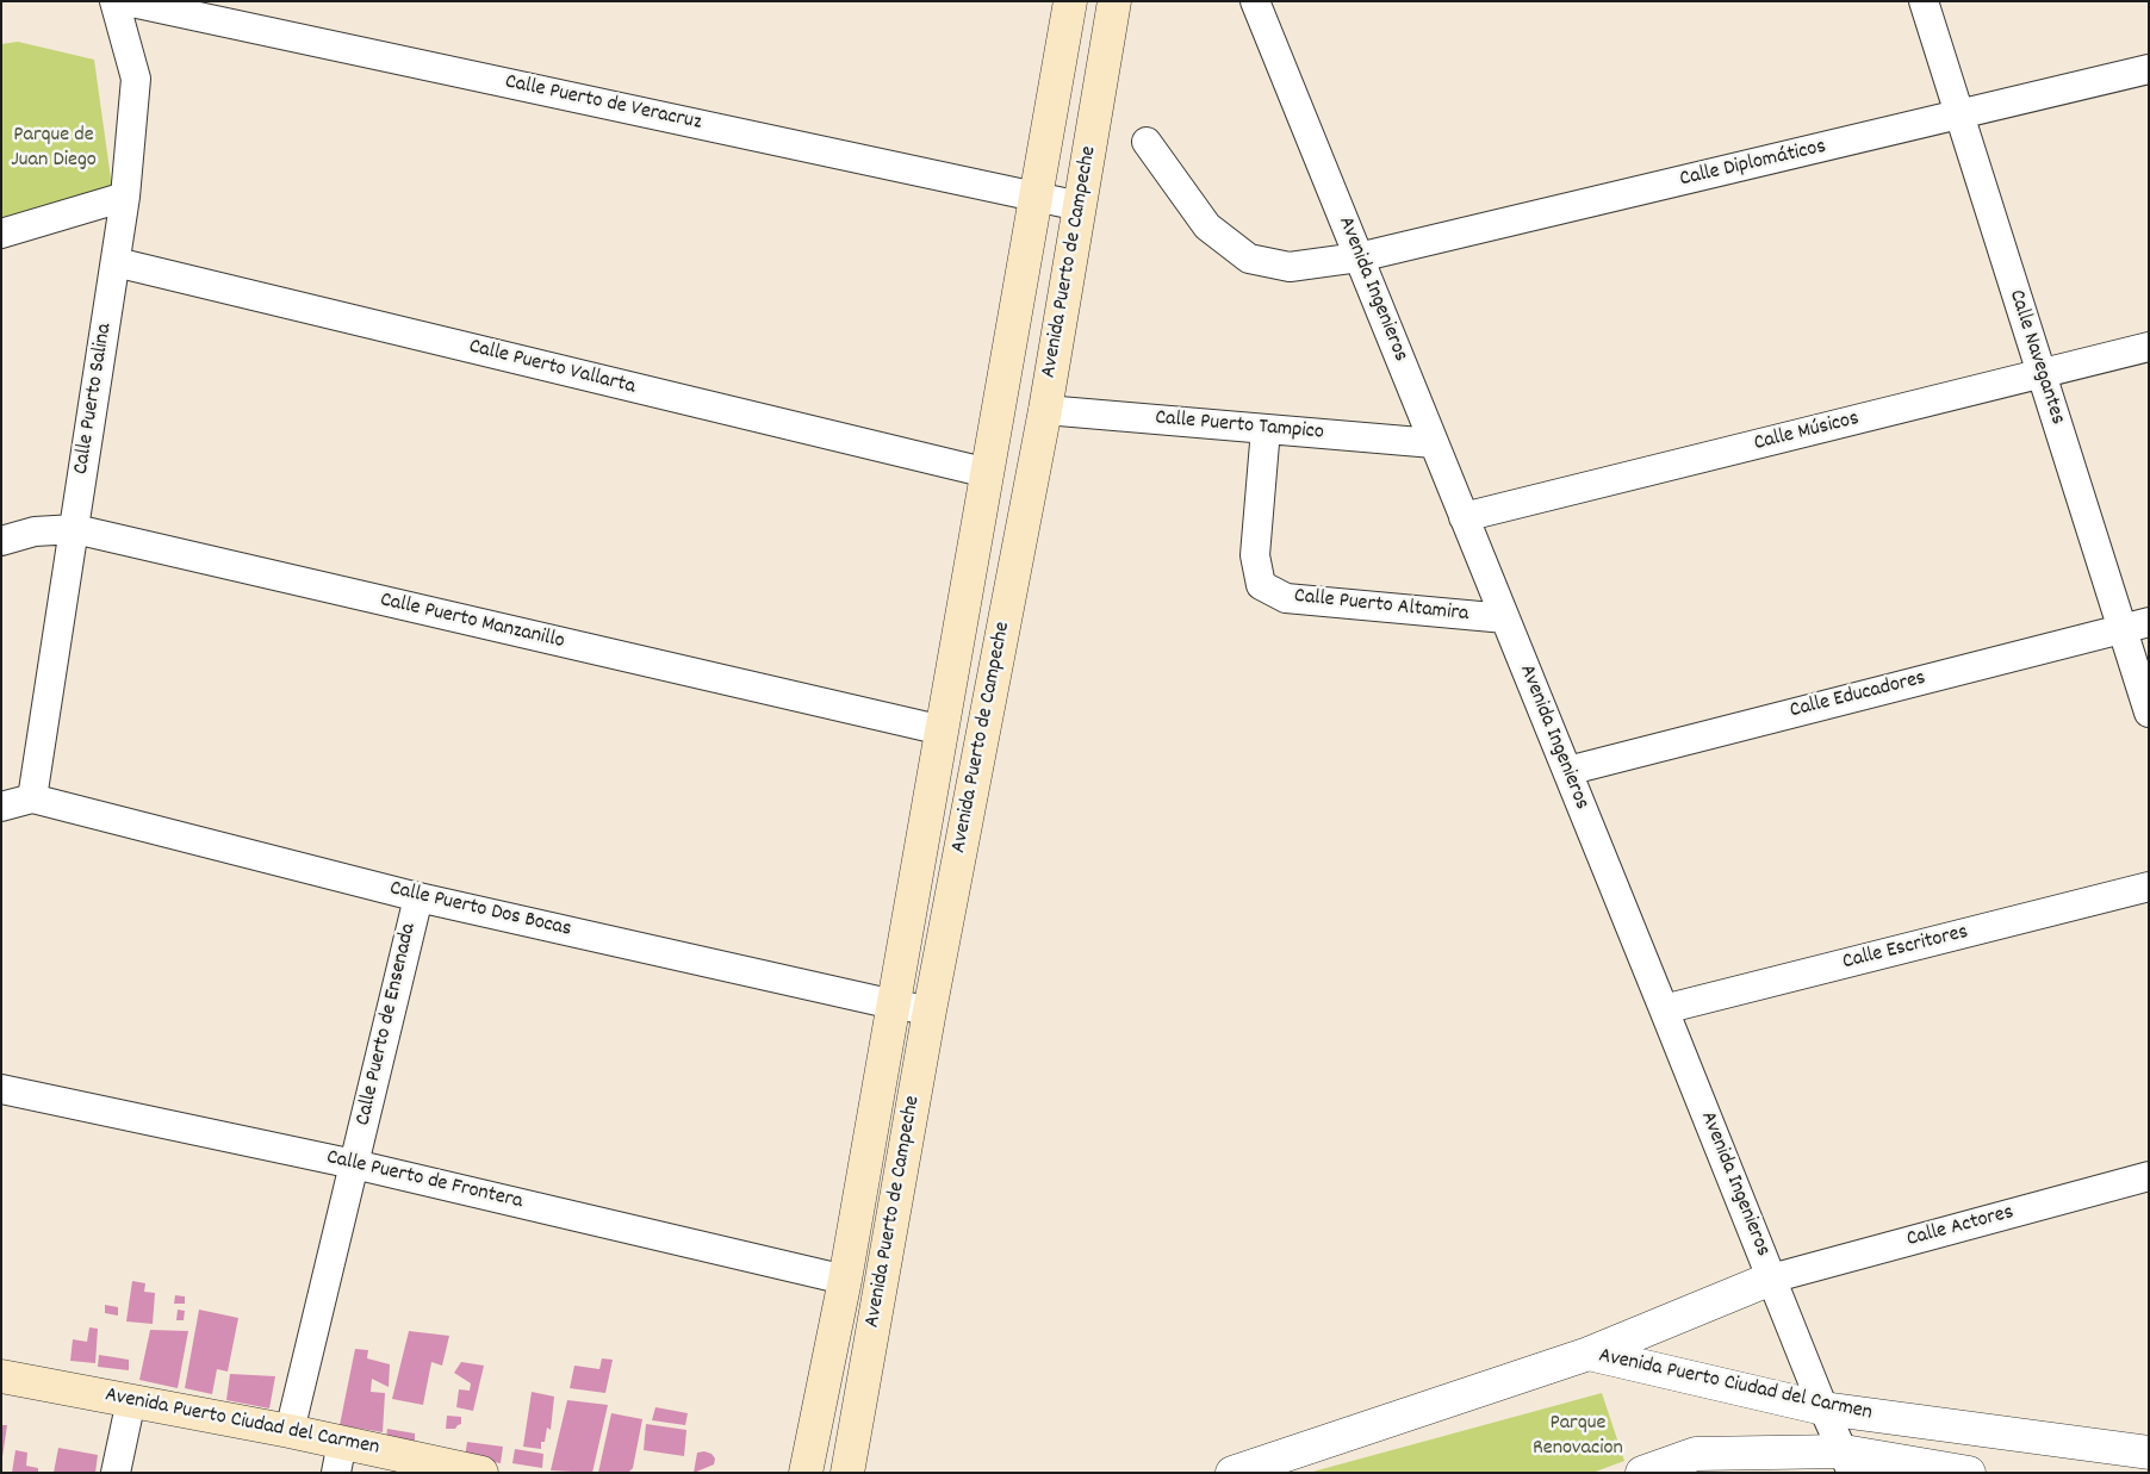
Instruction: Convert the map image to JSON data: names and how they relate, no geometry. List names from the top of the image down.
{
  "streets": {
    "main road": ["Avenida Puerto de Campeche", "Avenida Puerto Ciudad del Carmen"],
    "street": [
      "Calle Puerto de Veracruz",
      "Calle Diplomáticos",
      "Avenida Ingenieros",
      "Calle Navegantes",
      "Calle Puerto Vallarta",
      "Calle Puerto Salina",
      "Calle Puerto Tampico",
      "Calle Músicos",
      "Calle Puerto Altamira",
      "Calle Puerto Manzanillo",
      "Calle Educadores",
      "Calle Puerto Dos Bocas",
      "Calle Escritores",
      "Calle Puerto de Ensenada",
      "Calle Puerto de Frontera",
      "Calle Actores"
    ]
  },
  "crossings": [
    ["Calle Puerto de Veracruz", "Avenida Puerto de Campeche"],
    ["Calle Diplomáticos", "Avenida Ingenieros"],
    ["Calle Diplomáticos", "Calle Navegantes"],
    ["Avenida Puerto de Campeche", "Calle Puerto Vallarta"],
    ["Avenida Puerto de Campeche", "Calle Puerto Tampico"],
    ["Avenida Puerto de Campeche", "Calle Puerto Manzanillo"],
    ["Avenida Puerto de Campeche", "Calle Puerto Dos Bocas"],
    ["Avenida Puerto de Campeche", "Calle Puerto de Frontera"],
    ["Avenida Ingenieros", "Calle Puerto Tampico"],
    ["Avenida Ingenieros", "Calle Músicos"],
    ["Avenida Ingenieros", "Calle Puerto Altamira"],
    ["Avenida Ingenieros", "Calle Educadores"],
    ["Avenida Ingenieros", "Calle Escritores"],
    ["Avenida Ingenieros", "Calle Actores"],
    ["Avenida Ingenieros", "Avenida Puerto Ciudad del Carmen"],
    ["Calle Navegantes", "Calle Músicos"],
    ["Calle Navegantes", "Calle Educadores"],
    ["Calle Puerto Vallarta", "Calle Puerto Salina"],
    ["Calle Puerto Salina", "Calle Puerto Manzanillo"],
    ["Calle Puerto Salina", "Calle Puerto Dos Bocas"],
    ["Calle Puerto Tampico", "Calle Puerto Altamira"],
    ["Calle Puerto Dos Bocas", "Calle Puerto de Ensenada"],
    ["Calle Puerto de Ensenada", "Calle Puerto de Frontera"],
    ["Calle Puerto de Ensenada", "Avenida Puerto Ciudad del Carmen"]
  ],
  "parks": ["Parque de Juan Diego", "Parque Renovacion"]
}
